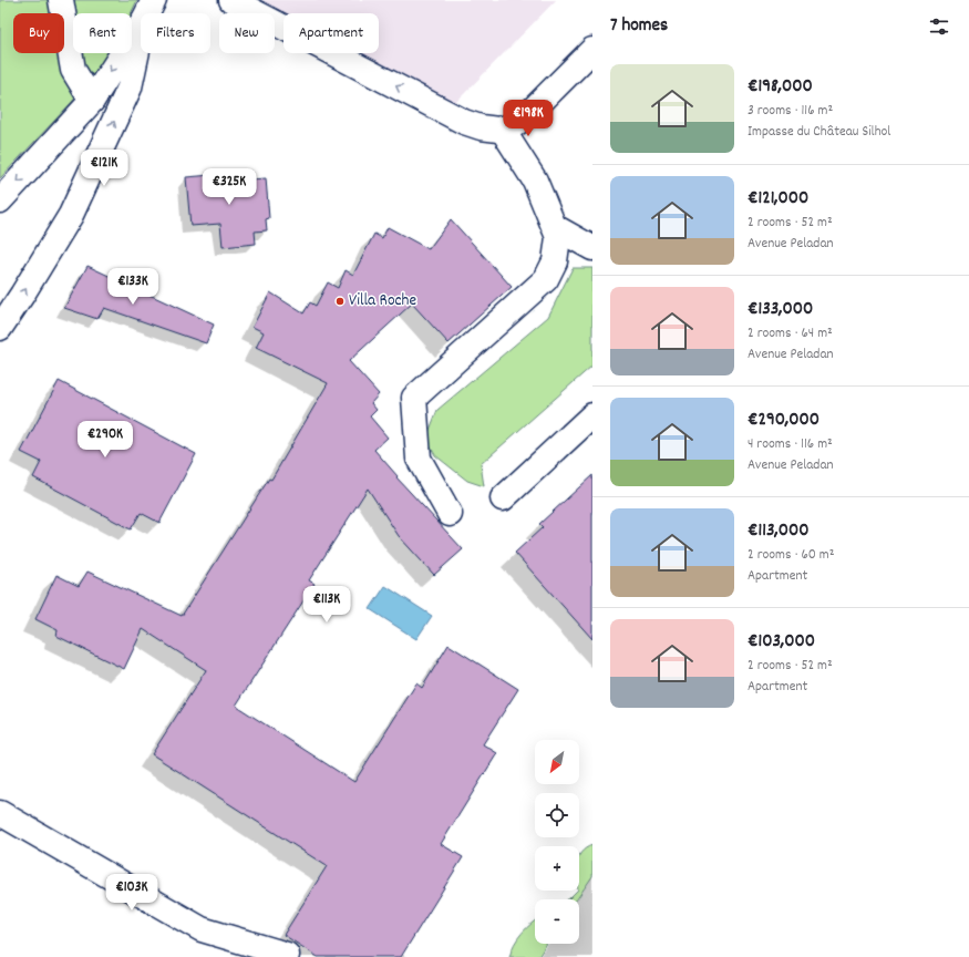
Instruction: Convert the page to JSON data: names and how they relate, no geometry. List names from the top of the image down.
{
  "places": ["Villa Roche"],
  "north": "bottom left",
  "page": {
    "heading": "7 homes",
    "chip": [
      "Buy",
      "Rent",
      "Filters",
      "New",
      "Apartment"
    ],
    "list": [
      {
        "name": "€198,000",
        "note": "3 rooms · 116 m² · Impasse du Château Silhol"
      },
      {
        "name": "€121,000",
        "note": "2 rooms · 52 m² · Avenue Peladan"
      },
      {
        "name": "€133,000",
        "note": "2 rooms · 64 m² · Avenue Peladan"
      },
      {
        "name": "€290,000",
        "note": "4 rooms · 116 m² · Avenue Peladan"
      },
      {
        "name": "€113,000",
        "note": "2 rooms · 60 m² · Apartment"
      },
      {
        "name": "€103,000",
        "note": "2 rooms · 52 m² · Apartment"
      }
    ],
    "price": [
      "€198K",
      "€121K",
      "€325K",
      "€133K",
      "€290K",
      "€113K",
      "€103K"
    ],
    "map_buttons": ["+", "−"]
  }
}
